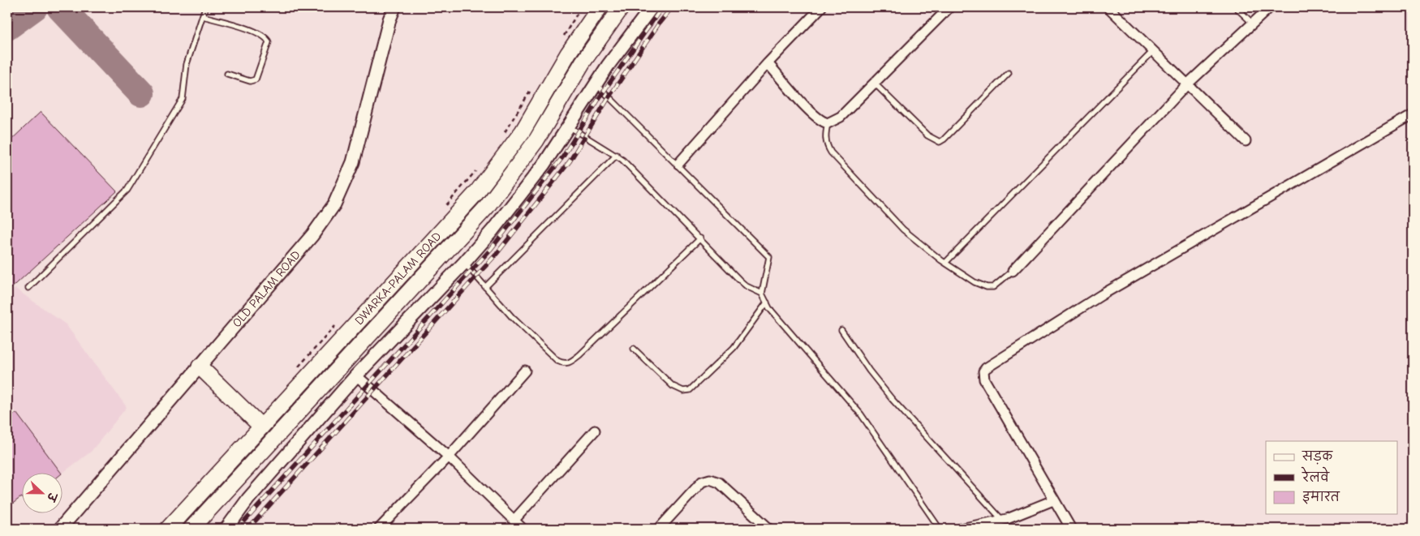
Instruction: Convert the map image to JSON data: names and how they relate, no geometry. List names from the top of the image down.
{
  "streets": {
    "main road": ["DWARKA-PALAM ROAD"],
    "street": ["OLD PALAM ROAD"]
  },
  "legend": ["सड़क", "रेलवे", "इमारत"],
  "north": "right"
}
